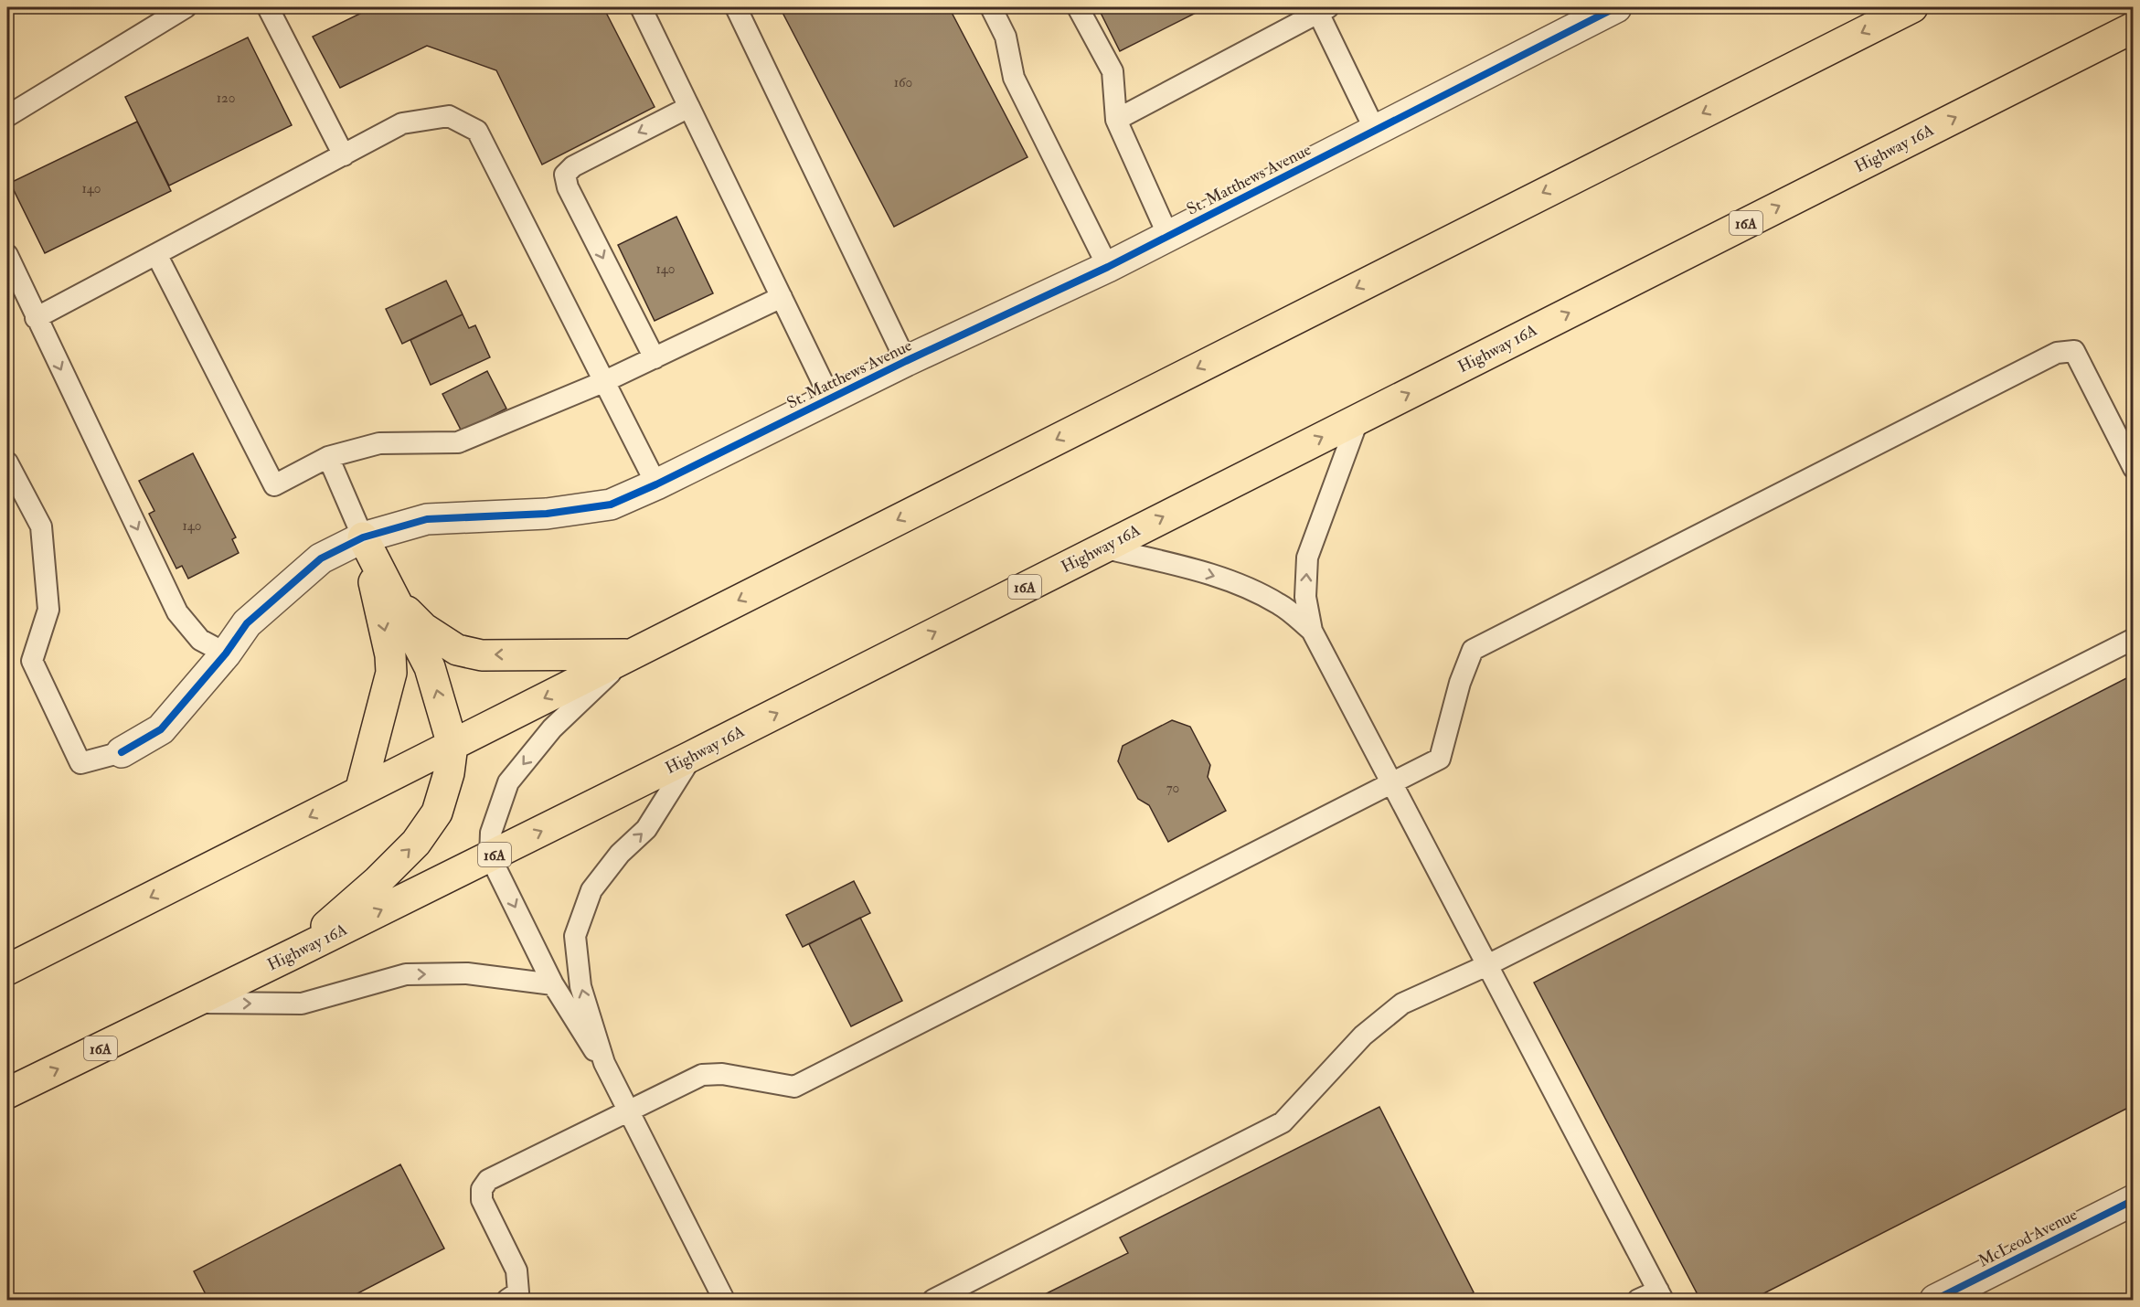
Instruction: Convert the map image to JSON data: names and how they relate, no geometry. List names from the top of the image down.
{
  "streets": {
    "main road": ["Highway 16A", "16A"],
    "street": ["St. Matthews Avenue", "McLeod Avenue"]
  },
  "house_numbers": [
    "160",
    "120",
    "140",
    "140",
    "140",
    "70"
  ]
}
